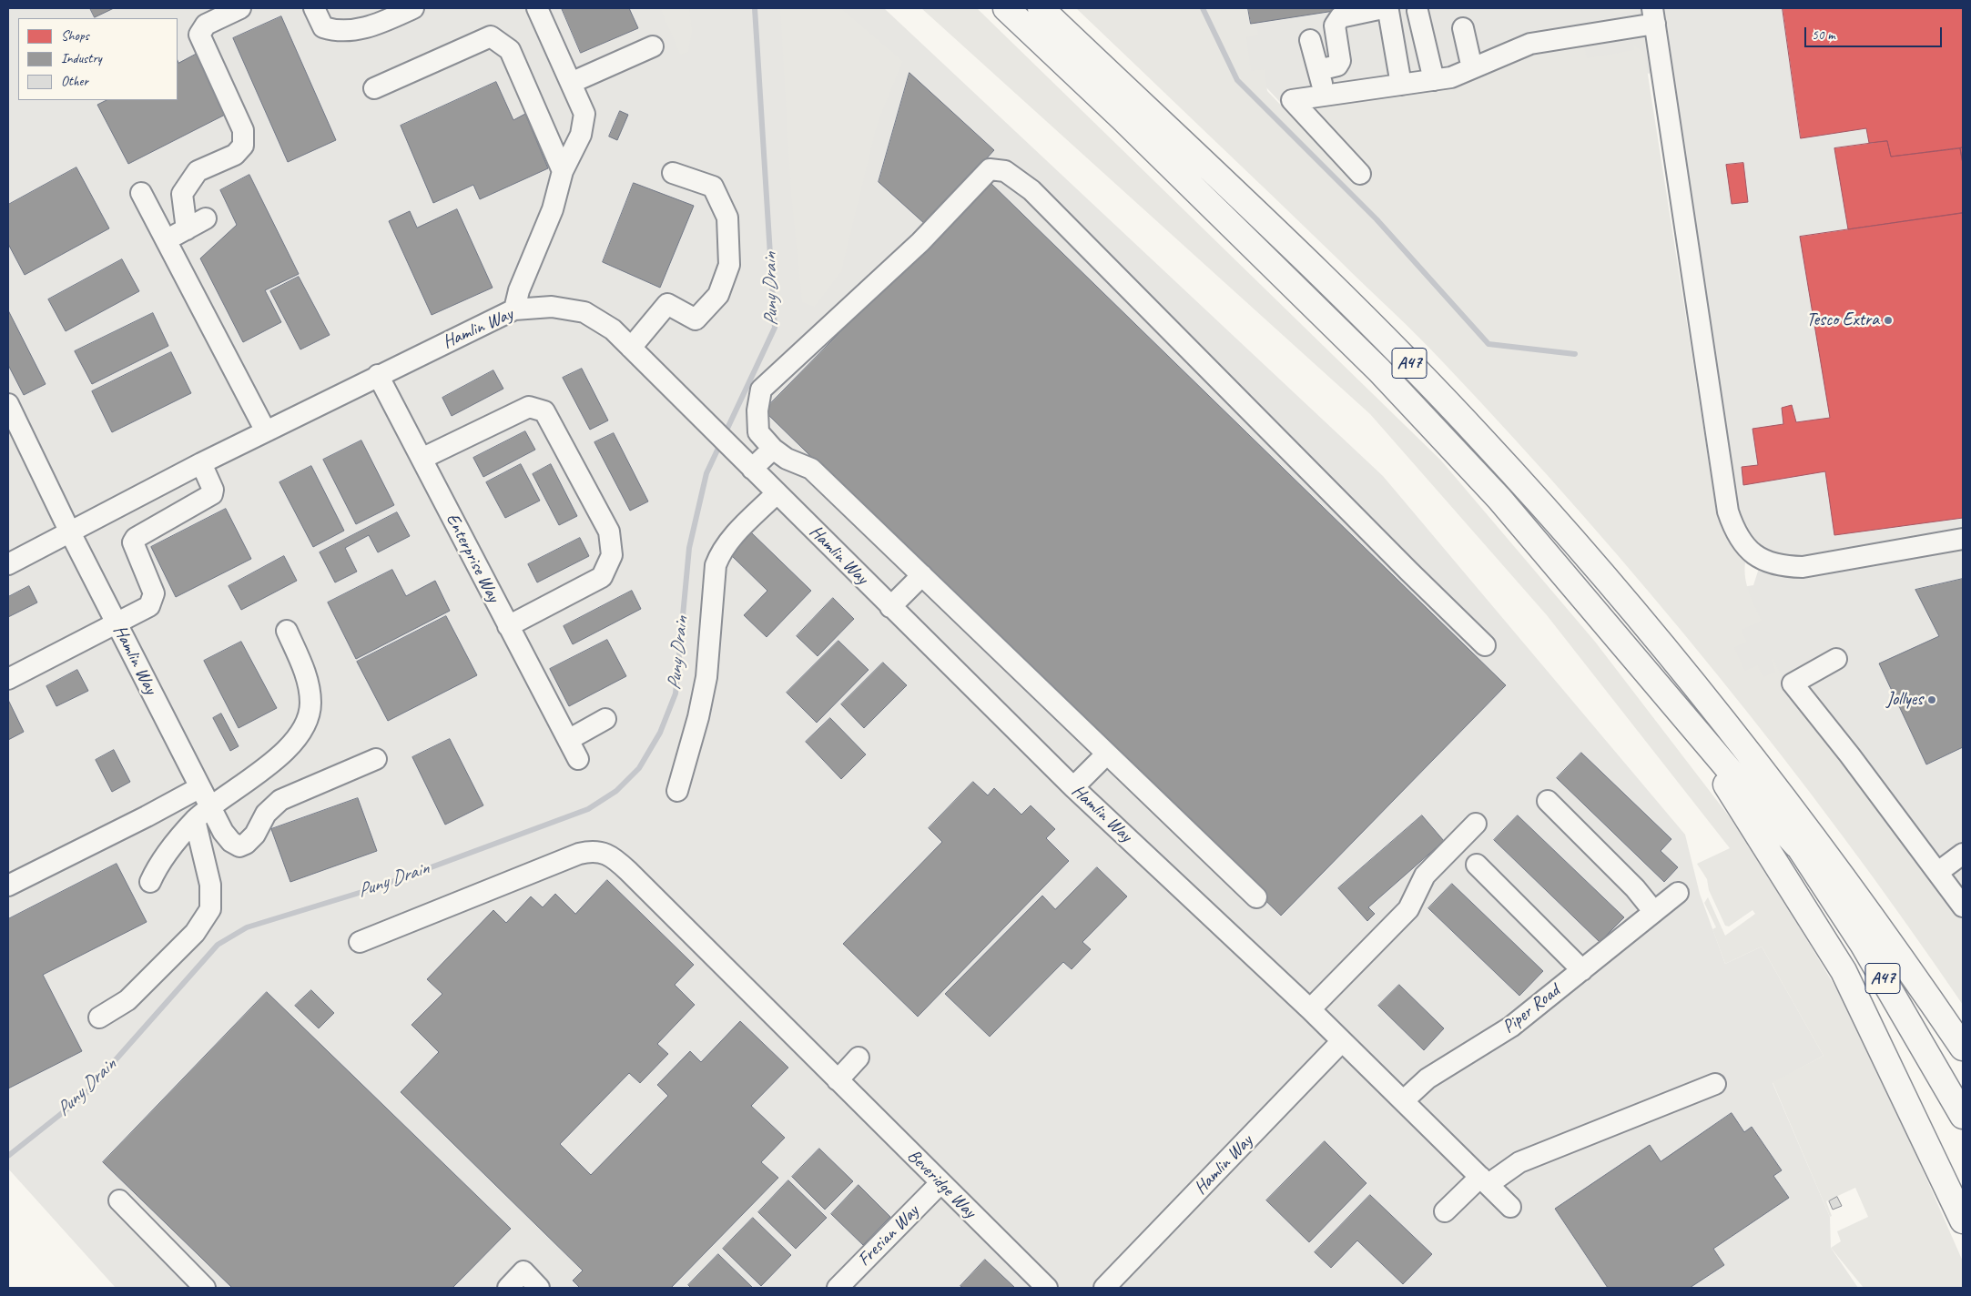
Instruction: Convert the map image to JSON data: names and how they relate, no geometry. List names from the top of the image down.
{
  "streets": {
    "highway": ["A47"],
    "street": [
      "Hamlin Way",
      "Enterprise Way",
      "Piper Road",
      "Beveridge Way",
      "Fresian Way"
    ]
  },
  "crossings": [
    ["Hamlin Way", "Enterprise Way"],
    ["Hamlin Way", "Piper Road"],
    ["Beveridge Way", "Fresian Way"]
  ],
  "water": ["Puny Drain"],
  "places": ["Tesco Extra", "Jollyes"],
  "legend": ["Shops", "Industry", "Other"],
  "scale_bar": "50 m"
}
